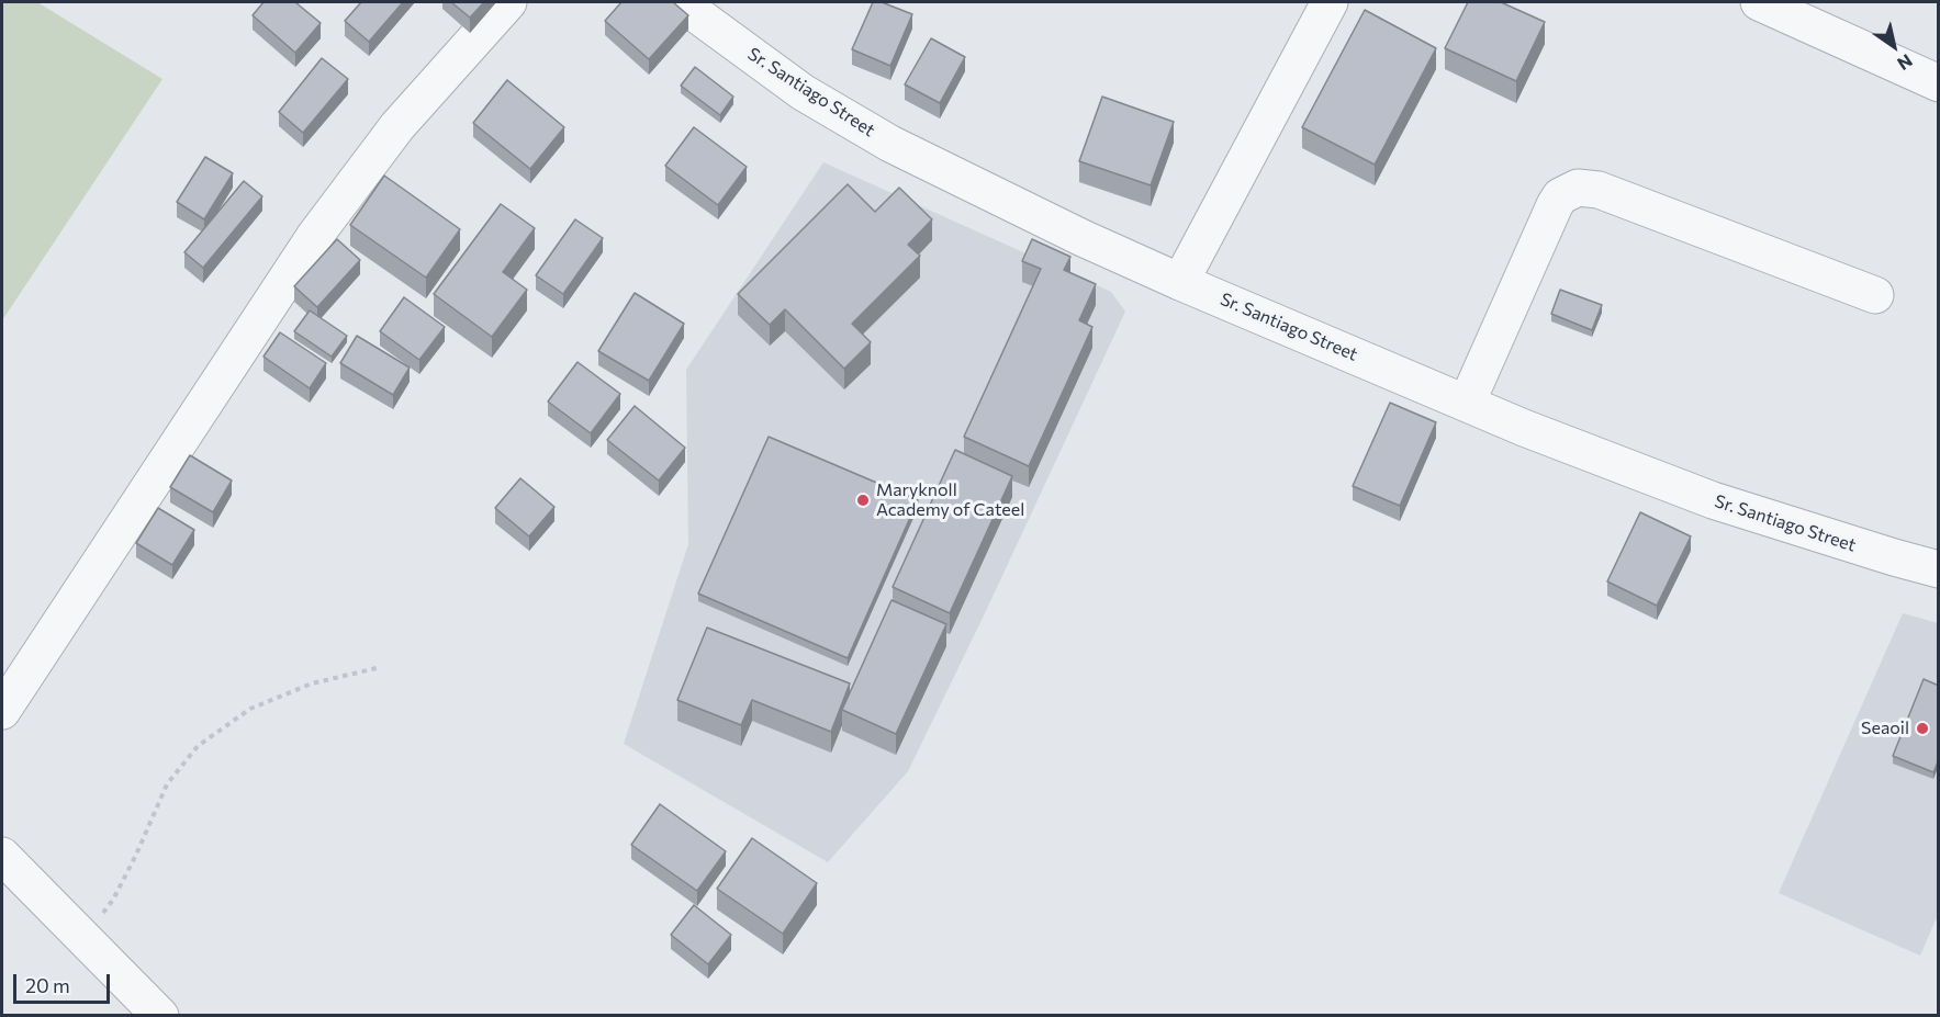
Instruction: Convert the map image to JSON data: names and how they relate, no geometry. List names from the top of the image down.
{
  "streets": {
    "street": ["Sr. Santiago Street"]
  },
  "places": ["Maryknoll Academy of Cateel", "Seaoil"],
  "scale_bar": "20 m",
  "north": "bottom right"
}
